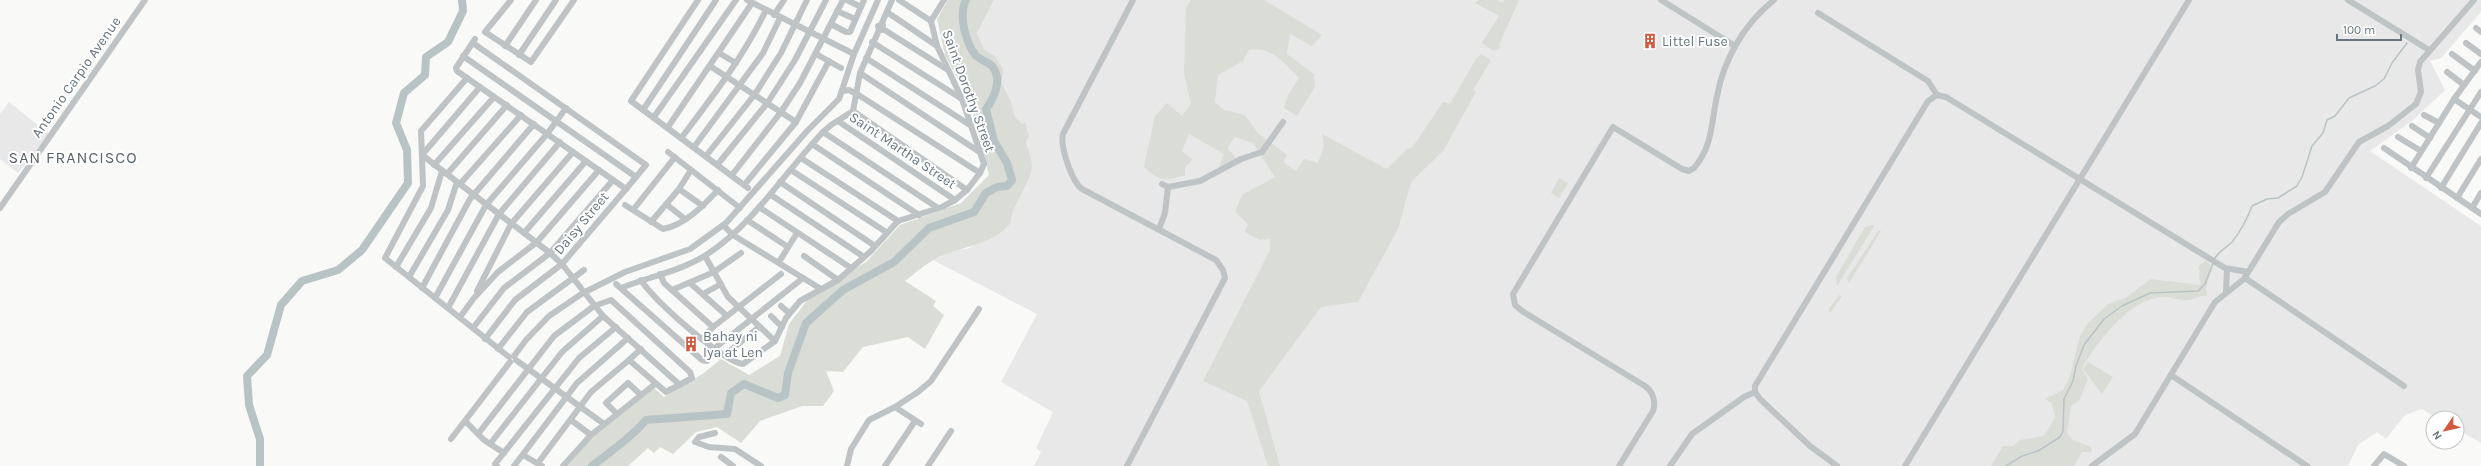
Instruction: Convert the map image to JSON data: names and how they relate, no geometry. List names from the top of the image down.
{
  "streets": {
    "street": [
      "Antonio Carpio Avenue",
      "Saint Dorothy Street",
      "Saint Martha Street",
      "Daisy Street"
    ]
  },
  "crossings": [
    ["Saint Dorothy Street", "Saint Martha Street"]
  ],
  "districts": ["SAN FRANCISCO"],
  "places": {
    "building": ["Littel Fuse", "Bahay ni Iya at Len"]
  },
  "scale_bar": "100 m",
  "north": "bottom left"
}
